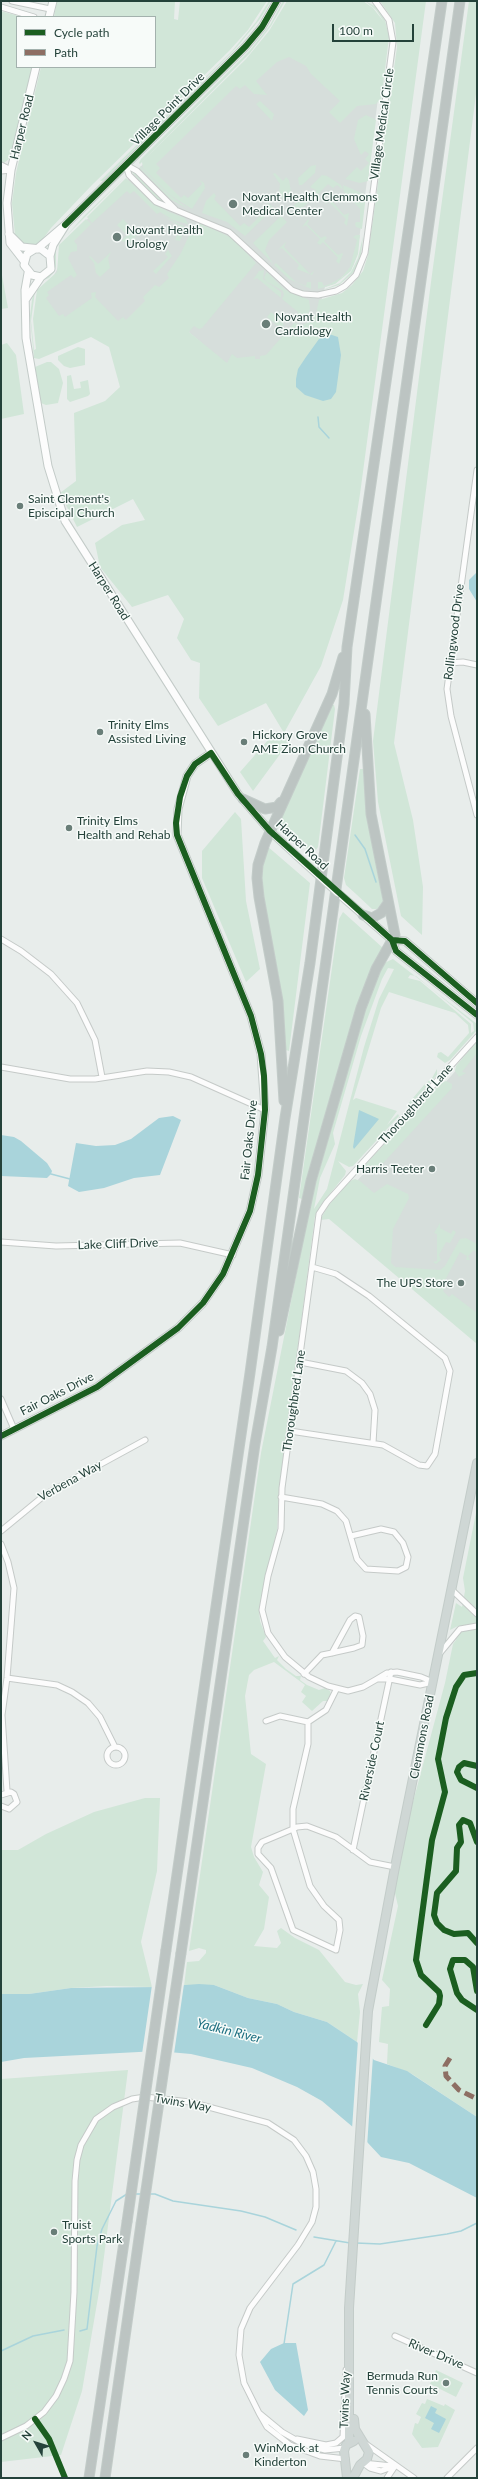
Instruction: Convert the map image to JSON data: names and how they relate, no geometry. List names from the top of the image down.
{
  "streets": {
    "main road": [
      "Village Point Drive",
      "Harper Road",
      "Fair Oaks Drive",
      "Clemmons Road"
    ],
    "street": [
      "Village Medical Circle",
      "Rollingwood Drive",
      "Thoroughbred Lane",
      "Lake Cliff Drive",
      "Verbena Way",
      "Riverside Court",
      "Twins Way",
      "River Drive"
    ]
  },
  "crossings": [
    ["Village Point Drive", "Village Medical Circle"],
    ["Village Point Drive", "Harper Road"],
    ["Harper Road", "Fair Oaks Drive"],
    ["Thoroughbred Lane", "Clemmons Road"],
    ["Thoroughbred Lane", "Riverside Court"],
    ["Fair Oaks Drive", "Lake Cliff Drive"],
    ["Clemmons Road", "Twins Way"]
  ],
  "water": ["Yadkin River"],
  "places": [
    "Novant Health Clemmons Medical Center",
    "Novant Health Urology",
    "Novant Health Cardiology",
    "Saint Clement's Episcipal Church",
    "Trinity Elms Assisted Living",
    "Hickory Grove AME Zion Church",
    "Trinity Elms Health and Rehab",
    "Harris Teeter",
    "The UPS Store",
    "Truist Sports Park",
    "Bermuda Run Tennis Courts",
    "WinMock at Kinderton"
  ],
  "legend": ["Cycle path", "Path"],
  "scale_bar": "100 m",
  "north": "top left"
}
